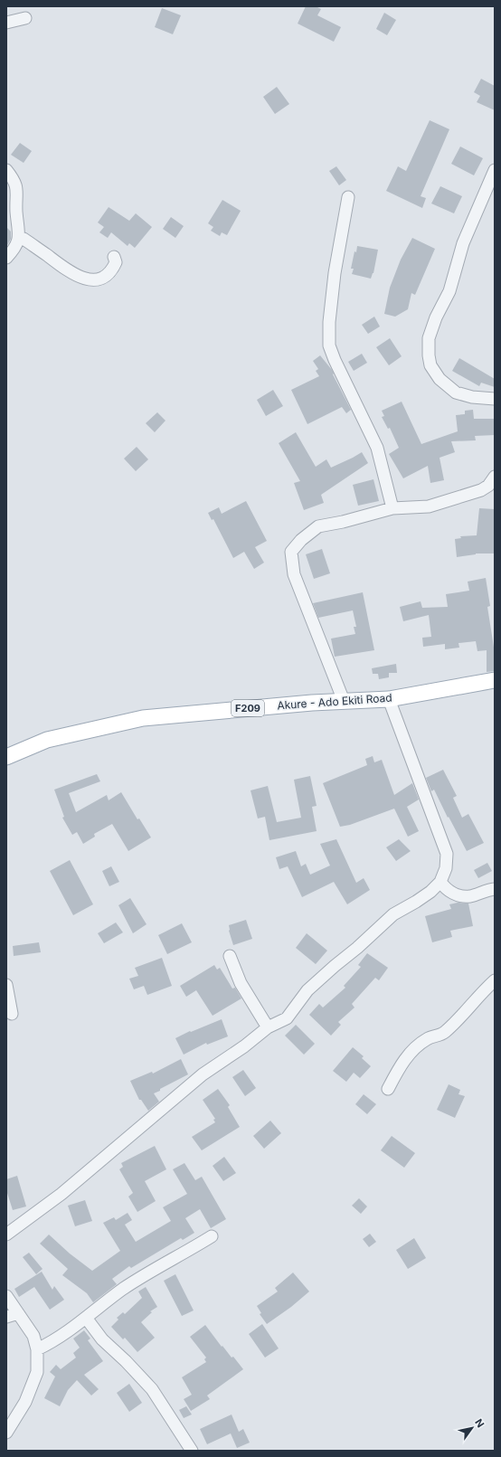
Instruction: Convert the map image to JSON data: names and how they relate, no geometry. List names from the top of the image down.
{
  "streets": {
    "main road": ["Akure - Ado Ekiti Road", "F209"]
  },
  "north": "top right"
}
